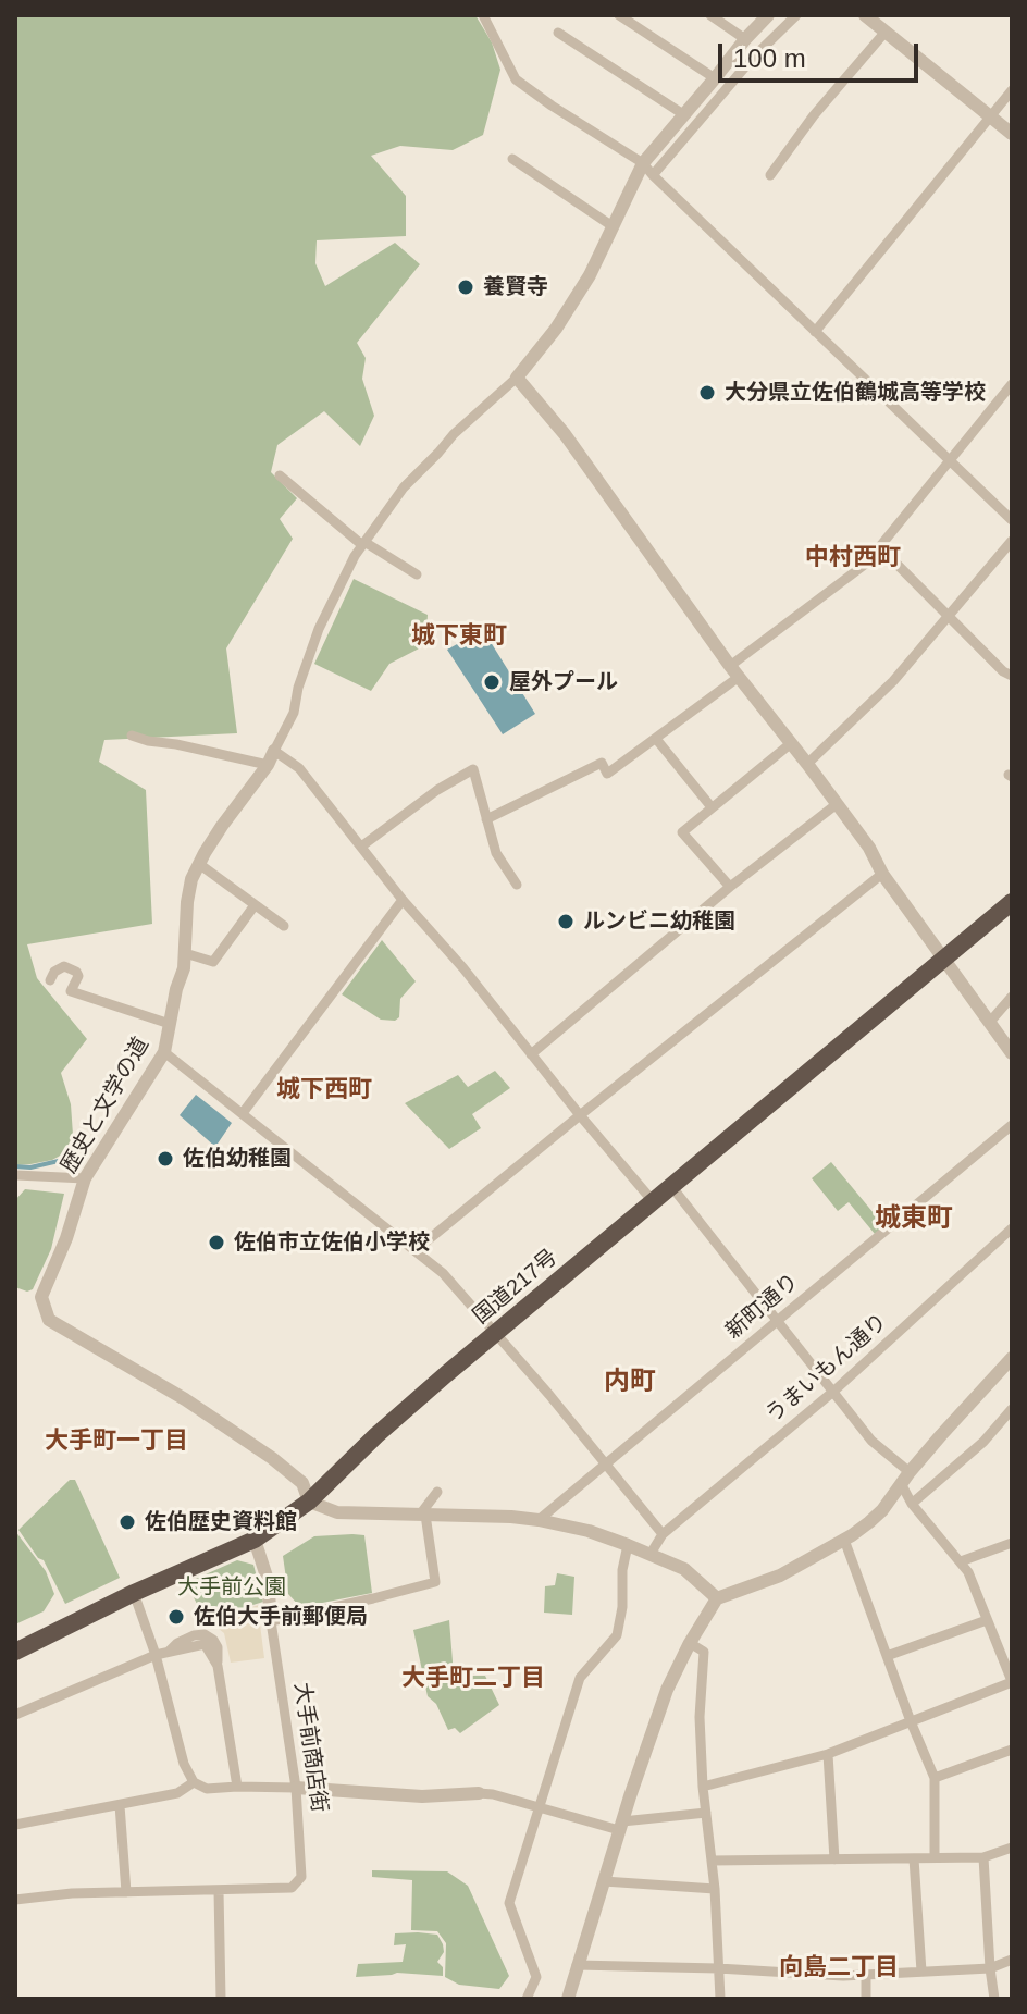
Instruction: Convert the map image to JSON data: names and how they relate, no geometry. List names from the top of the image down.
{
  "streets": {
    "highway": ["国道217号"],
    "street": [
      "歴史と文学の道",
      "新町通り",
      "うまいもん通り",
      "大手前商店街"
    ]
  },
  "crossings": [
    ["歴史と文学の道", "国道217号"],
    ["国道217号", "大手前商店街"]
  ],
  "districts": [
    "中村西町",
    "城下東町",
    "城下西町",
    "城東町",
    "内町",
    "大手町一丁目",
    "大手町二丁目",
    "向島二丁目"
  ],
  "parks": ["大手前公園"],
  "places": [
    "養賢寺",
    "大分県立佐伯鶴城高等学校",
    "屋外プール",
    "ルンビニ幼稚園",
    "佐伯幼稚園",
    "佐伯市立佐伯小学校",
    "佐伯歴史資料館",
    "佐伯大手前郵便局"
  ],
  "scale_bar": "100 m"
}
